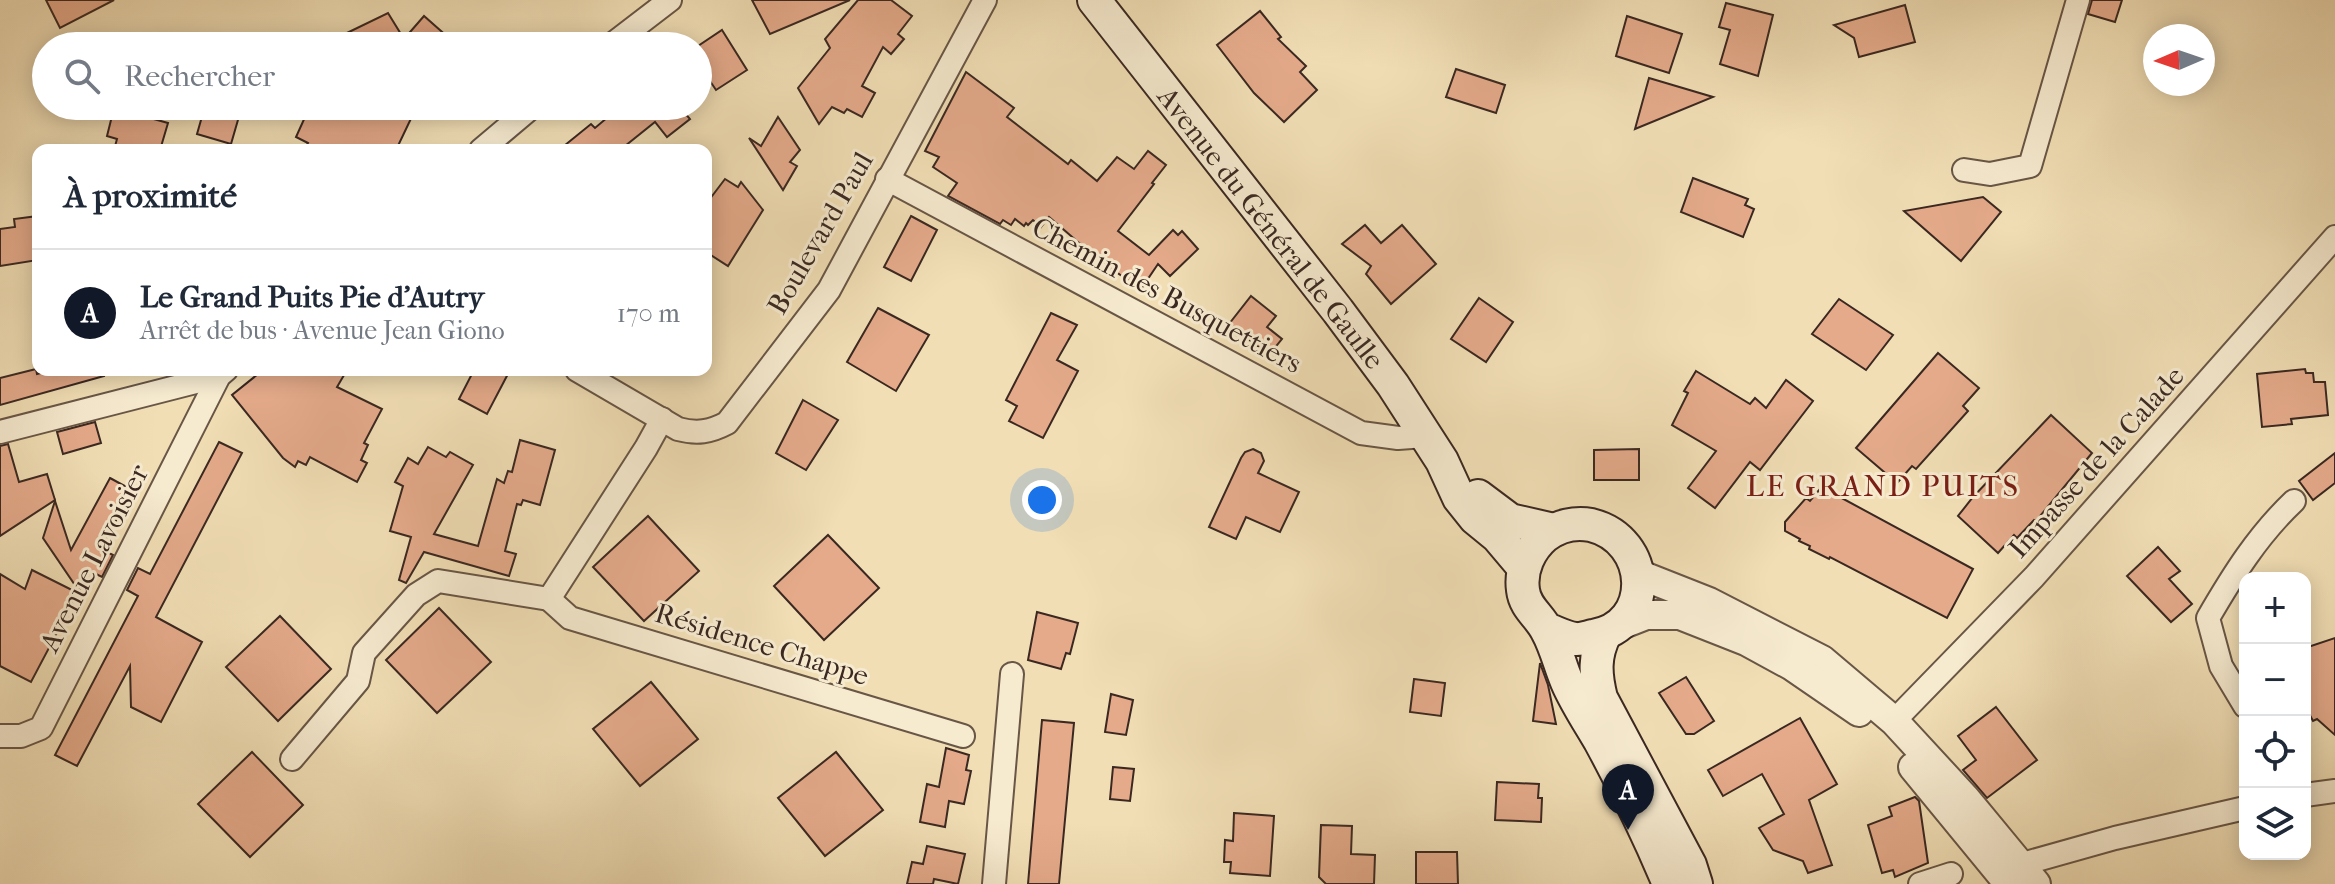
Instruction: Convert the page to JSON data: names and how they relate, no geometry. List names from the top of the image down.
{
  "streets": {
    "main road": ["Avenue du Général de Gaulle"],
    "street": [
      "Boulevard Paul",
      "Chemin des Busquettiers",
      "Impasse de la Calade",
      "Avenue Lavoisier",
      "Résidence Chappe"
    ]
  },
  "crossings": [
    ["Avenue du Général de Gaulle", "Chemin des Busquettiers"],
    ["Boulevard Paul", "Chemin des Busquettiers"]
  ],
  "districts": ["LE GRAND PUITS"],
  "north": "left",
  "page": {
    "search": "Rechercher",
    "heading": "À proximité",
    "list": [
      {
        "mark": "A",
        "name": "Le Grand Puits Pie d'Autry",
        "note": "Arrêt de bus · Avenue Jean Giono",
        "value": "170 m"
      }
    ],
    "map_buttons": ["+", "−"],
    "pins": "A"
  }
}
